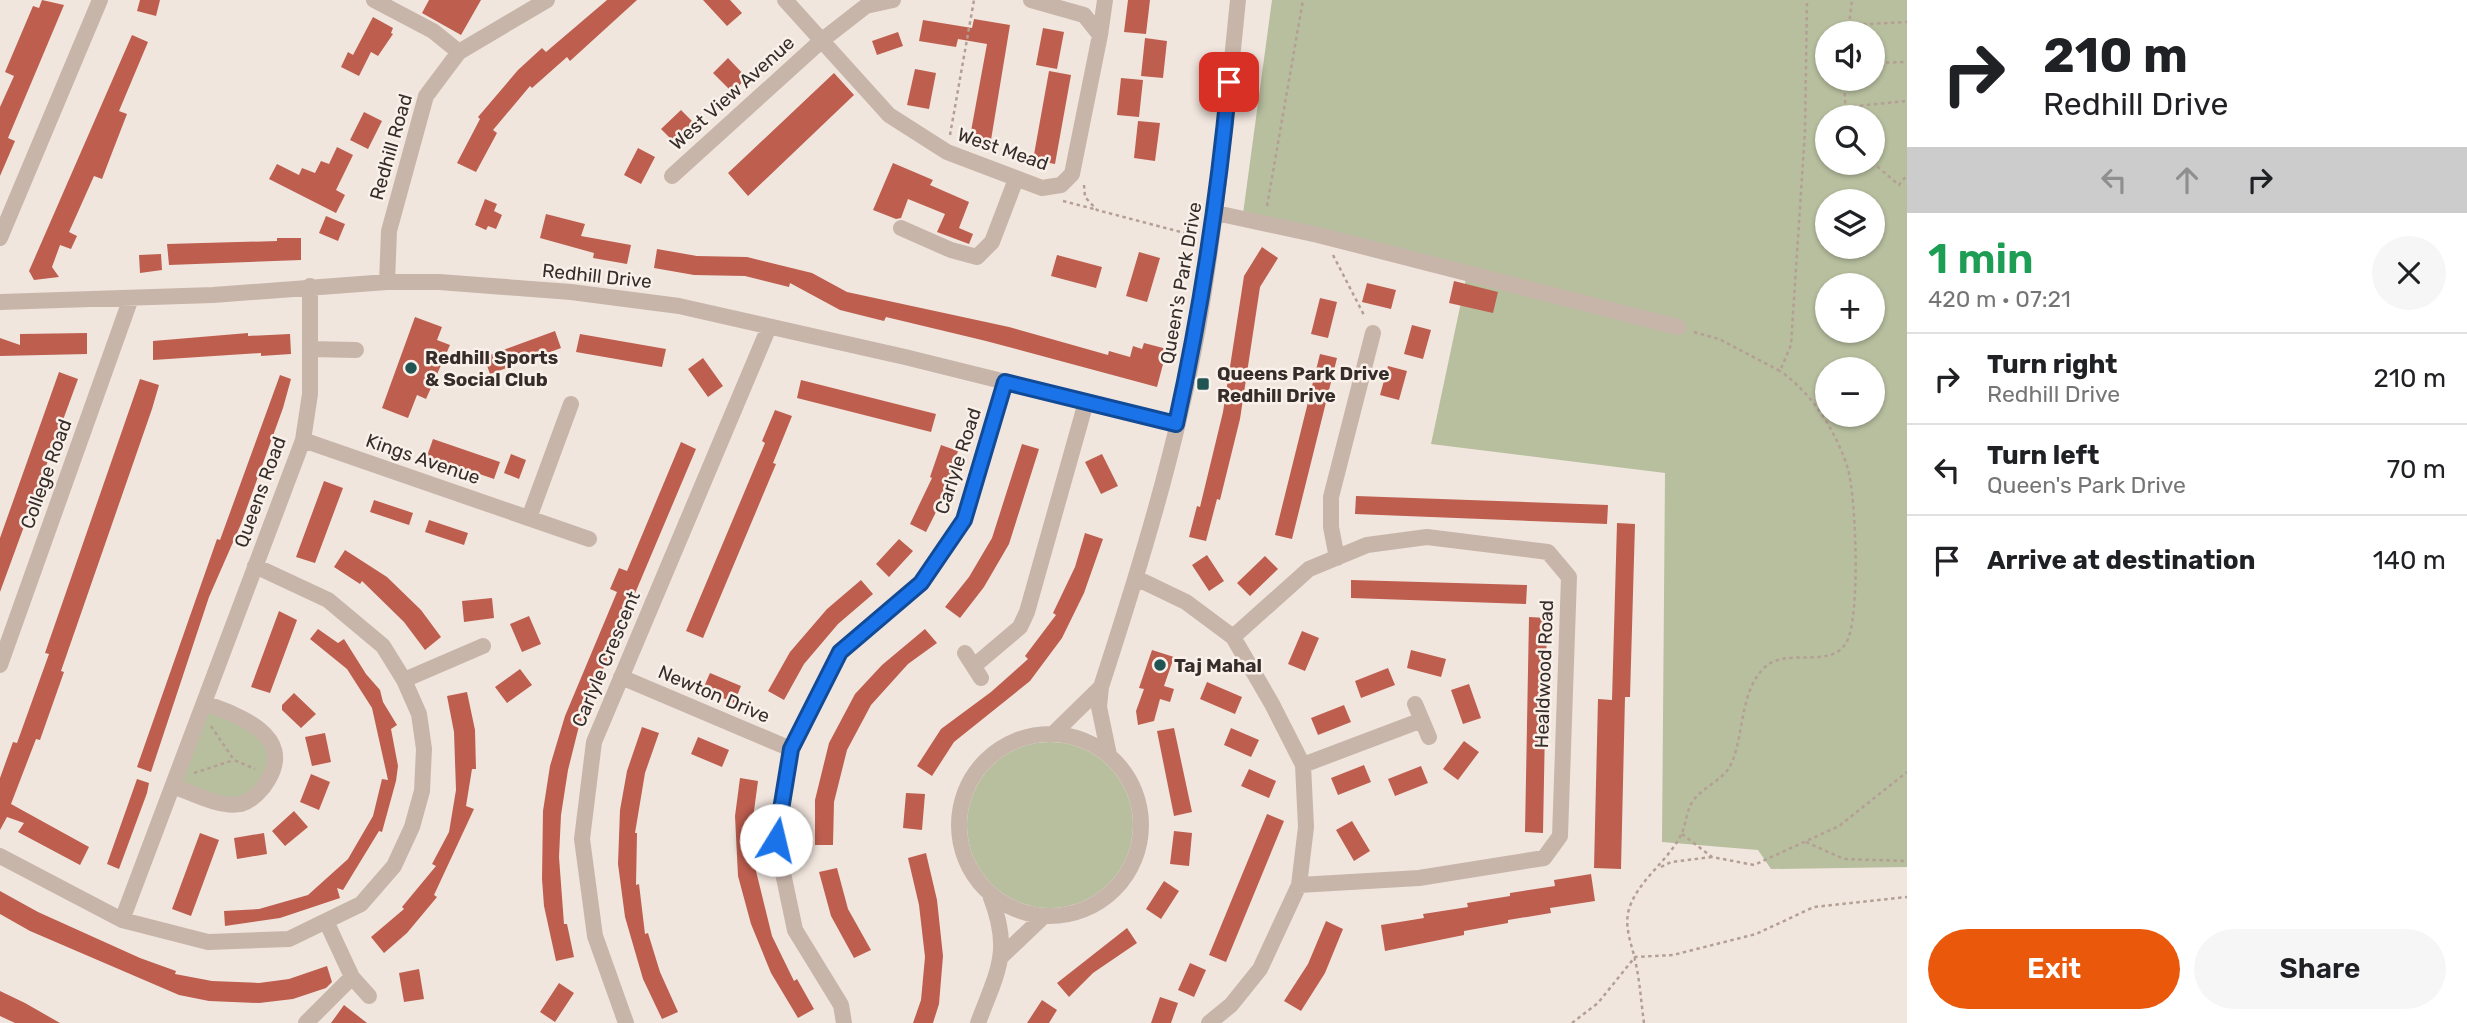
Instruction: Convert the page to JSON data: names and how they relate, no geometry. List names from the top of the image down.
{
  "streets": {
    "street": [
      "West View Avenue",
      "Redhill Road",
      "West Mead",
      "Redhill Drive",
      "Queen's Park Drive",
      "Kings Avenue",
      "Carlyle Road",
      "College Road",
      "Queens Road",
      "Carlyle Crescent",
      "Healdwood Road",
      "Newton Drive"
    ]
  },
  "crossings": [
    ["West View Avenue", "West Mead"],
    ["Redhill Road", "Redhill Drive"],
    ["Redhill Drive", "Queen's Park Drive"],
    ["Redhill Drive", "Carlyle Road"],
    ["Redhill Drive", "College Road"],
    ["Redhill Drive", "Queens Road"],
    ["Redhill Drive", "Carlyle Crescent"],
    ["Kings Avenue", "Queens Road"],
    ["Carlyle Road", "Newton Drive"],
    ["Carlyle Crescent", "Newton Drive"]
  ],
  "places": {
    "other": ["Redhill Sports & Social Club", "Taj Mahal"],
    "transit": ["Queens Park Drive Redhill Drive"]
  },
  "page": {
    "turn": ["210 m", "Redhill Drive"],
    "map_buttons": ["+", "−"],
    "heading": ["1 min", "420 m · 07:21"],
    "list": [
      {
        "name": "Turn right",
        "note": "Redhill Drive",
        "value": "210 m"
      },
      {
        "name": "Turn left",
        "note": "Queen's Park Drive",
        "value": "70 m"
      },
      {
        "name": "Arrive at destination",
        "value": "140 m"
      }
    ],
    "buttons": ["Exit", "Share"]
  }
}
